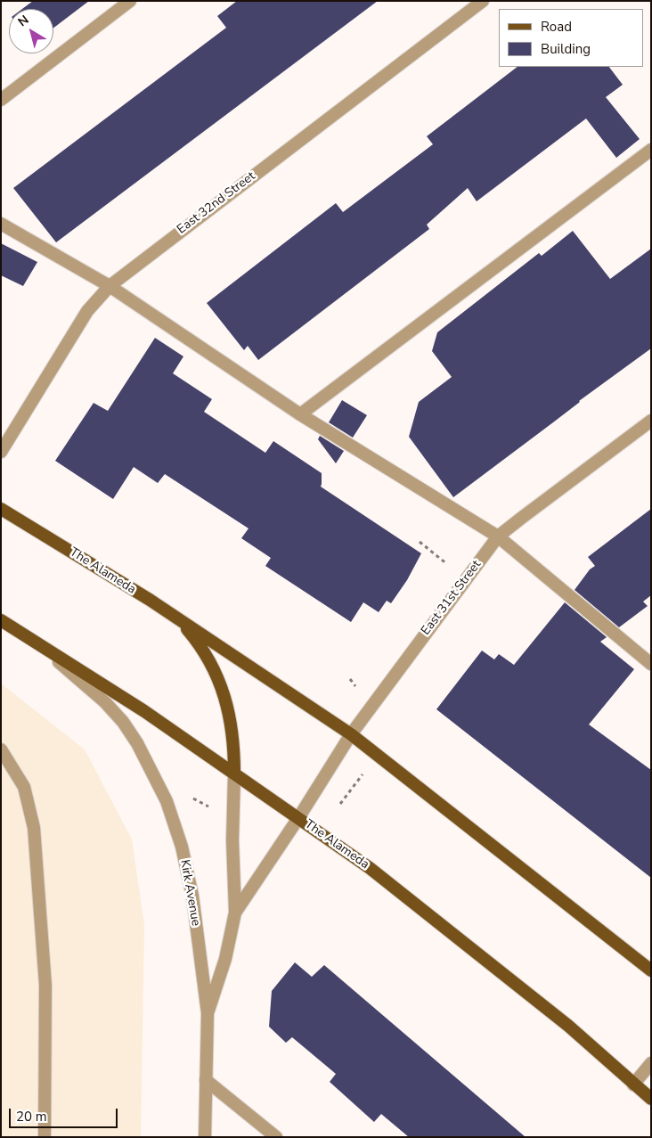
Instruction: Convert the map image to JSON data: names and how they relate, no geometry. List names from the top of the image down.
{
  "streets": {
    "main road": ["The Alameda"],
    "street": ["East 32nd Street", "East 31st Street", "Kirk Avenue"]
  },
  "crossings": [
    ["The Alameda", "East 31st Street"],
    ["The Alameda", "Kirk Avenue"],
    ["East 31st Street", "Kirk Avenue"]
  ],
  "legend": ["Road", "Building"],
  "scale_bar": "20 m",
  "north": "top left"
}
